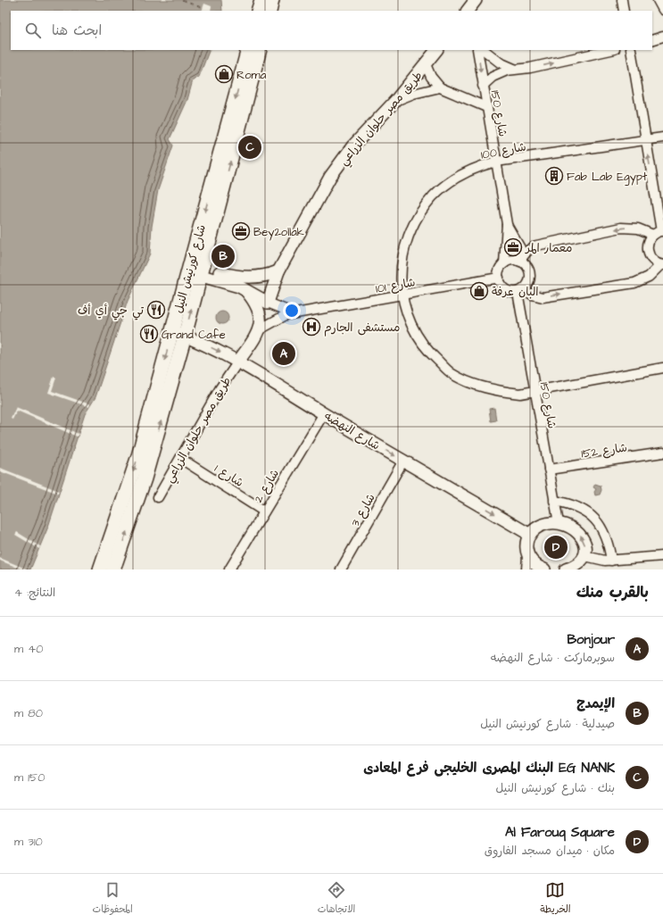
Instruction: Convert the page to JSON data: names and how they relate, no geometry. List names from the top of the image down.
{
  "streets": {
    "highway": ["شارع كورنيش النيل"],
    "main road": ["طريق مصر حلوان الزراعي", "شارع النهضه"],
    "street": [
      "شارع 150",
      "شارع 100",
      "شارع 101",
      "شارع 152",
      "شارع 1",
      "شارع 2",
      "شارع 3"
    ]
  },
  "crossings": [
    ["شارع 150", "شارع 100"],
    ["شارع 150", "شارع 101"],
    ["شارع 150", "شارع 152"],
    ["طريق مصر حلوان الزراعي", "شارع النهضه"],
    ["طريق مصر حلوان الزراعي", "شارع 1"],
    ["شارع 100", "شارع 101"],
    ["شارع كورنيش النيل", "شارع النهضه"],
    ["شارع النهضه", "شارع 2"],
    ["شارع النهضه", "شارع 3"],
    ["شارع 1", "شارع 2"]
  ],
  "one_way": ["شارع النهضه"],
  "places": {
    "shop": ["Roma", "البان عرفة"],
    "building": ["Fab Lab Egypt"],
    "office": ["Bey2ollak", "معمار المر"],
    "restaurant": ["تي جي أي أف", "Grand Cafe"],
    "hospital": ["مستشفى الجارم"]
  },
  "page": {
    "search": "ابحث هنا",
    "pins": [
      "C",
      "B",
      "A",
      "D"
    ],
    "heading": ["بالقرب منك", "النتائج: 4"],
    "list": [
      {
        "mark": "A",
        "name": "Bonjour",
        "note": "سوبرماركت · شارع النهضه",
        "value": "40 m"
      },
      {
        "mark": "B",
        "name": "الإيمدج",
        "note": "صيدلية · شارع كورنيش النيل",
        "value": "80 m"
      },
      {
        "mark": "C",
        "name": "EG NANK البنك المصرى الخليجى فرع المعادى",
        "note": "بنك · شارع كورنيش النيل",
        "value": "150 m"
      },
      {
        "mark": "D",
        "name": "Al Farouq Square",
        "note": "مكان · ميدان مسجد الفاروق",
        "value": "310 m"
      }
    ],
    "nav": ["الخريطة", "الاتجاهات", "المحفوظات"]
  }
}
